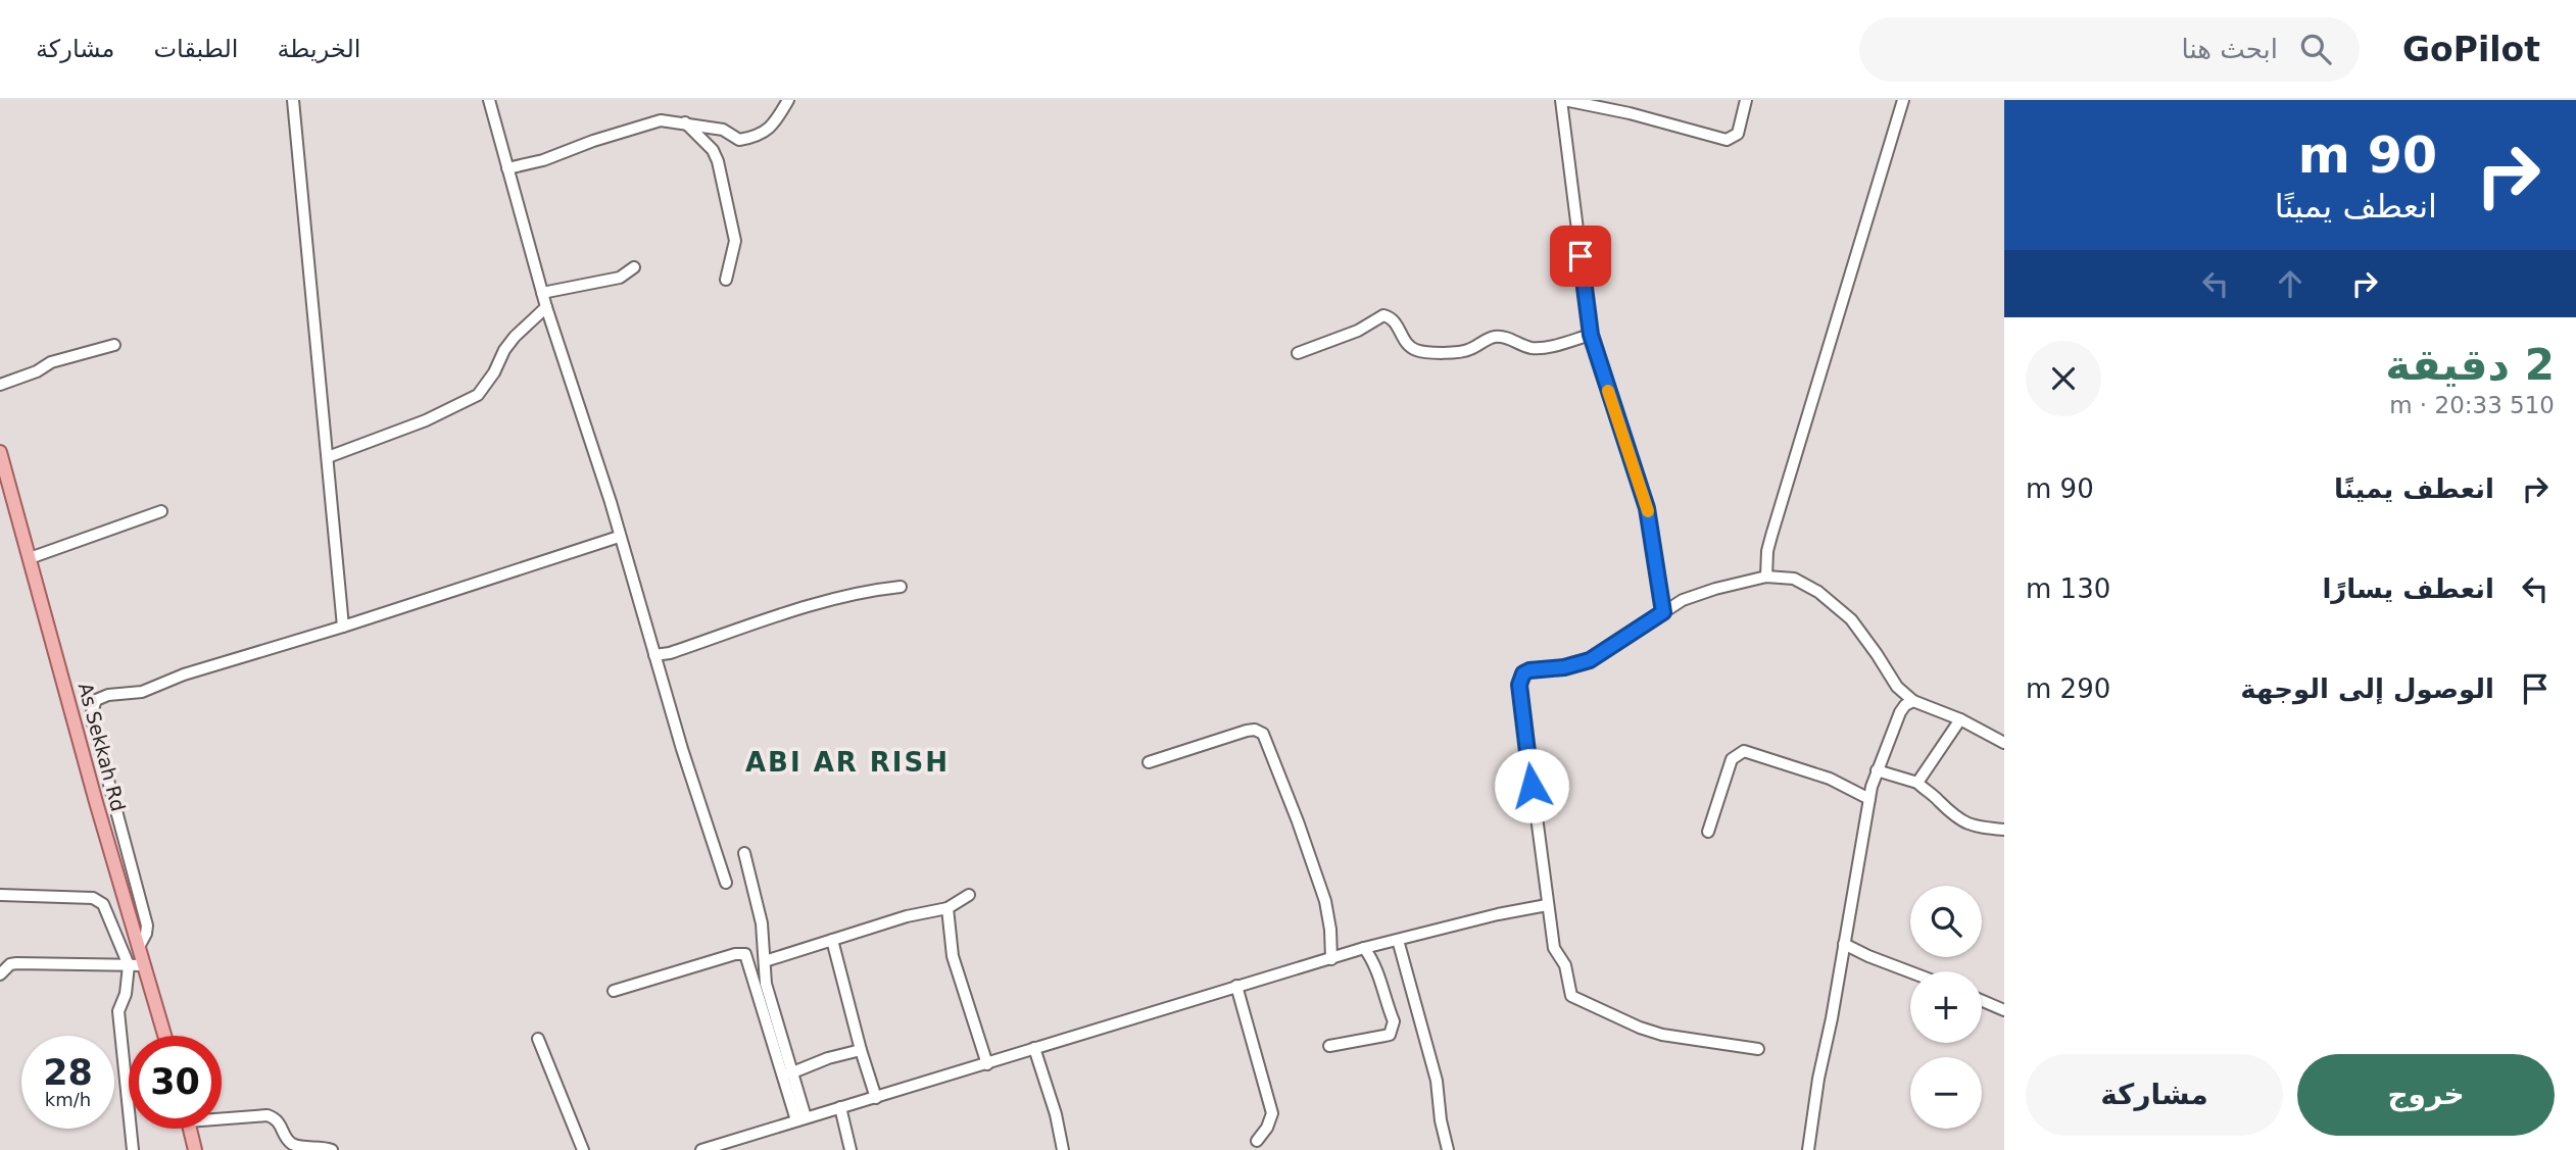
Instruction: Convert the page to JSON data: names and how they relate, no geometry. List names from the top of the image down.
{
  "streets": {
    "main road": ["As Sekkah Rd"]
  },
  "districts": ["ABI AR RISH"],
  "page": {
    "header": "GoPilot",
    "search": "ابحث هنا",
    "nav": ["الخريطة", "الطبقات", "مشاركة"],
    "turn": ["90 m", "انعطف يمينًا"],
    "heading": ["2 دقيقة", "510 m · 20:33"],
    "list": [
      {
        "name": "انعطف يمينًا",
        "value": "90 m"
      },
      {
        "name": "انعطف يسارًا",
        "value": "130 m"
      },
      {
        "name": "الوصول إلى الوجهة",
        "value": "290 m"
      }
    ],
    "map_buttons": ["+", "−"],
    "speed": "28 km/h",
    "limit": "30",
    "buttons": ["خروج", "مشاركة"]
  }
}
